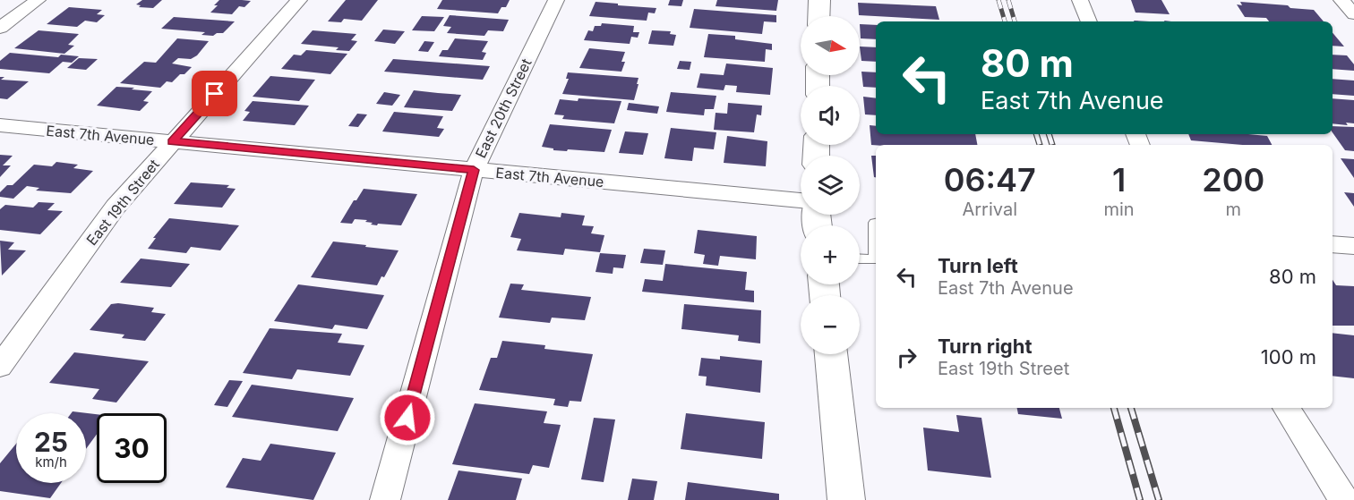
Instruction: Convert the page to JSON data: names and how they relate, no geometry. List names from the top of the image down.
{
  "streets": {
    "street": ["East 20th Street", "East 7th Avenue", "East 19th Street"]
  },
  "crossings": [
    ["East 20th Street", "East 7th Avenue"],
    ["East 7th Avenue", "East 19th Street"]
  ],
  "north": "right",
  "page": {
    "map_buttons": ["+", "−"],
    "turn": ["80 m", "East 7th Avenue"],
    "eta": [
      "06:47",
      "Arrival",
      "1",
      "min",
      "200",
      "m"
    ],
    "list": [
      {
        "name": "Turn left",
        "note": "East 7th Avenue",
        "value": "80 m"
      },
      {
        "name": "Turn right",
        "note": "East 19th Street",
        "value": "100 m"
      }
    ],
    "speed": "25 km/h",
    "limit": "30"
  }
}
